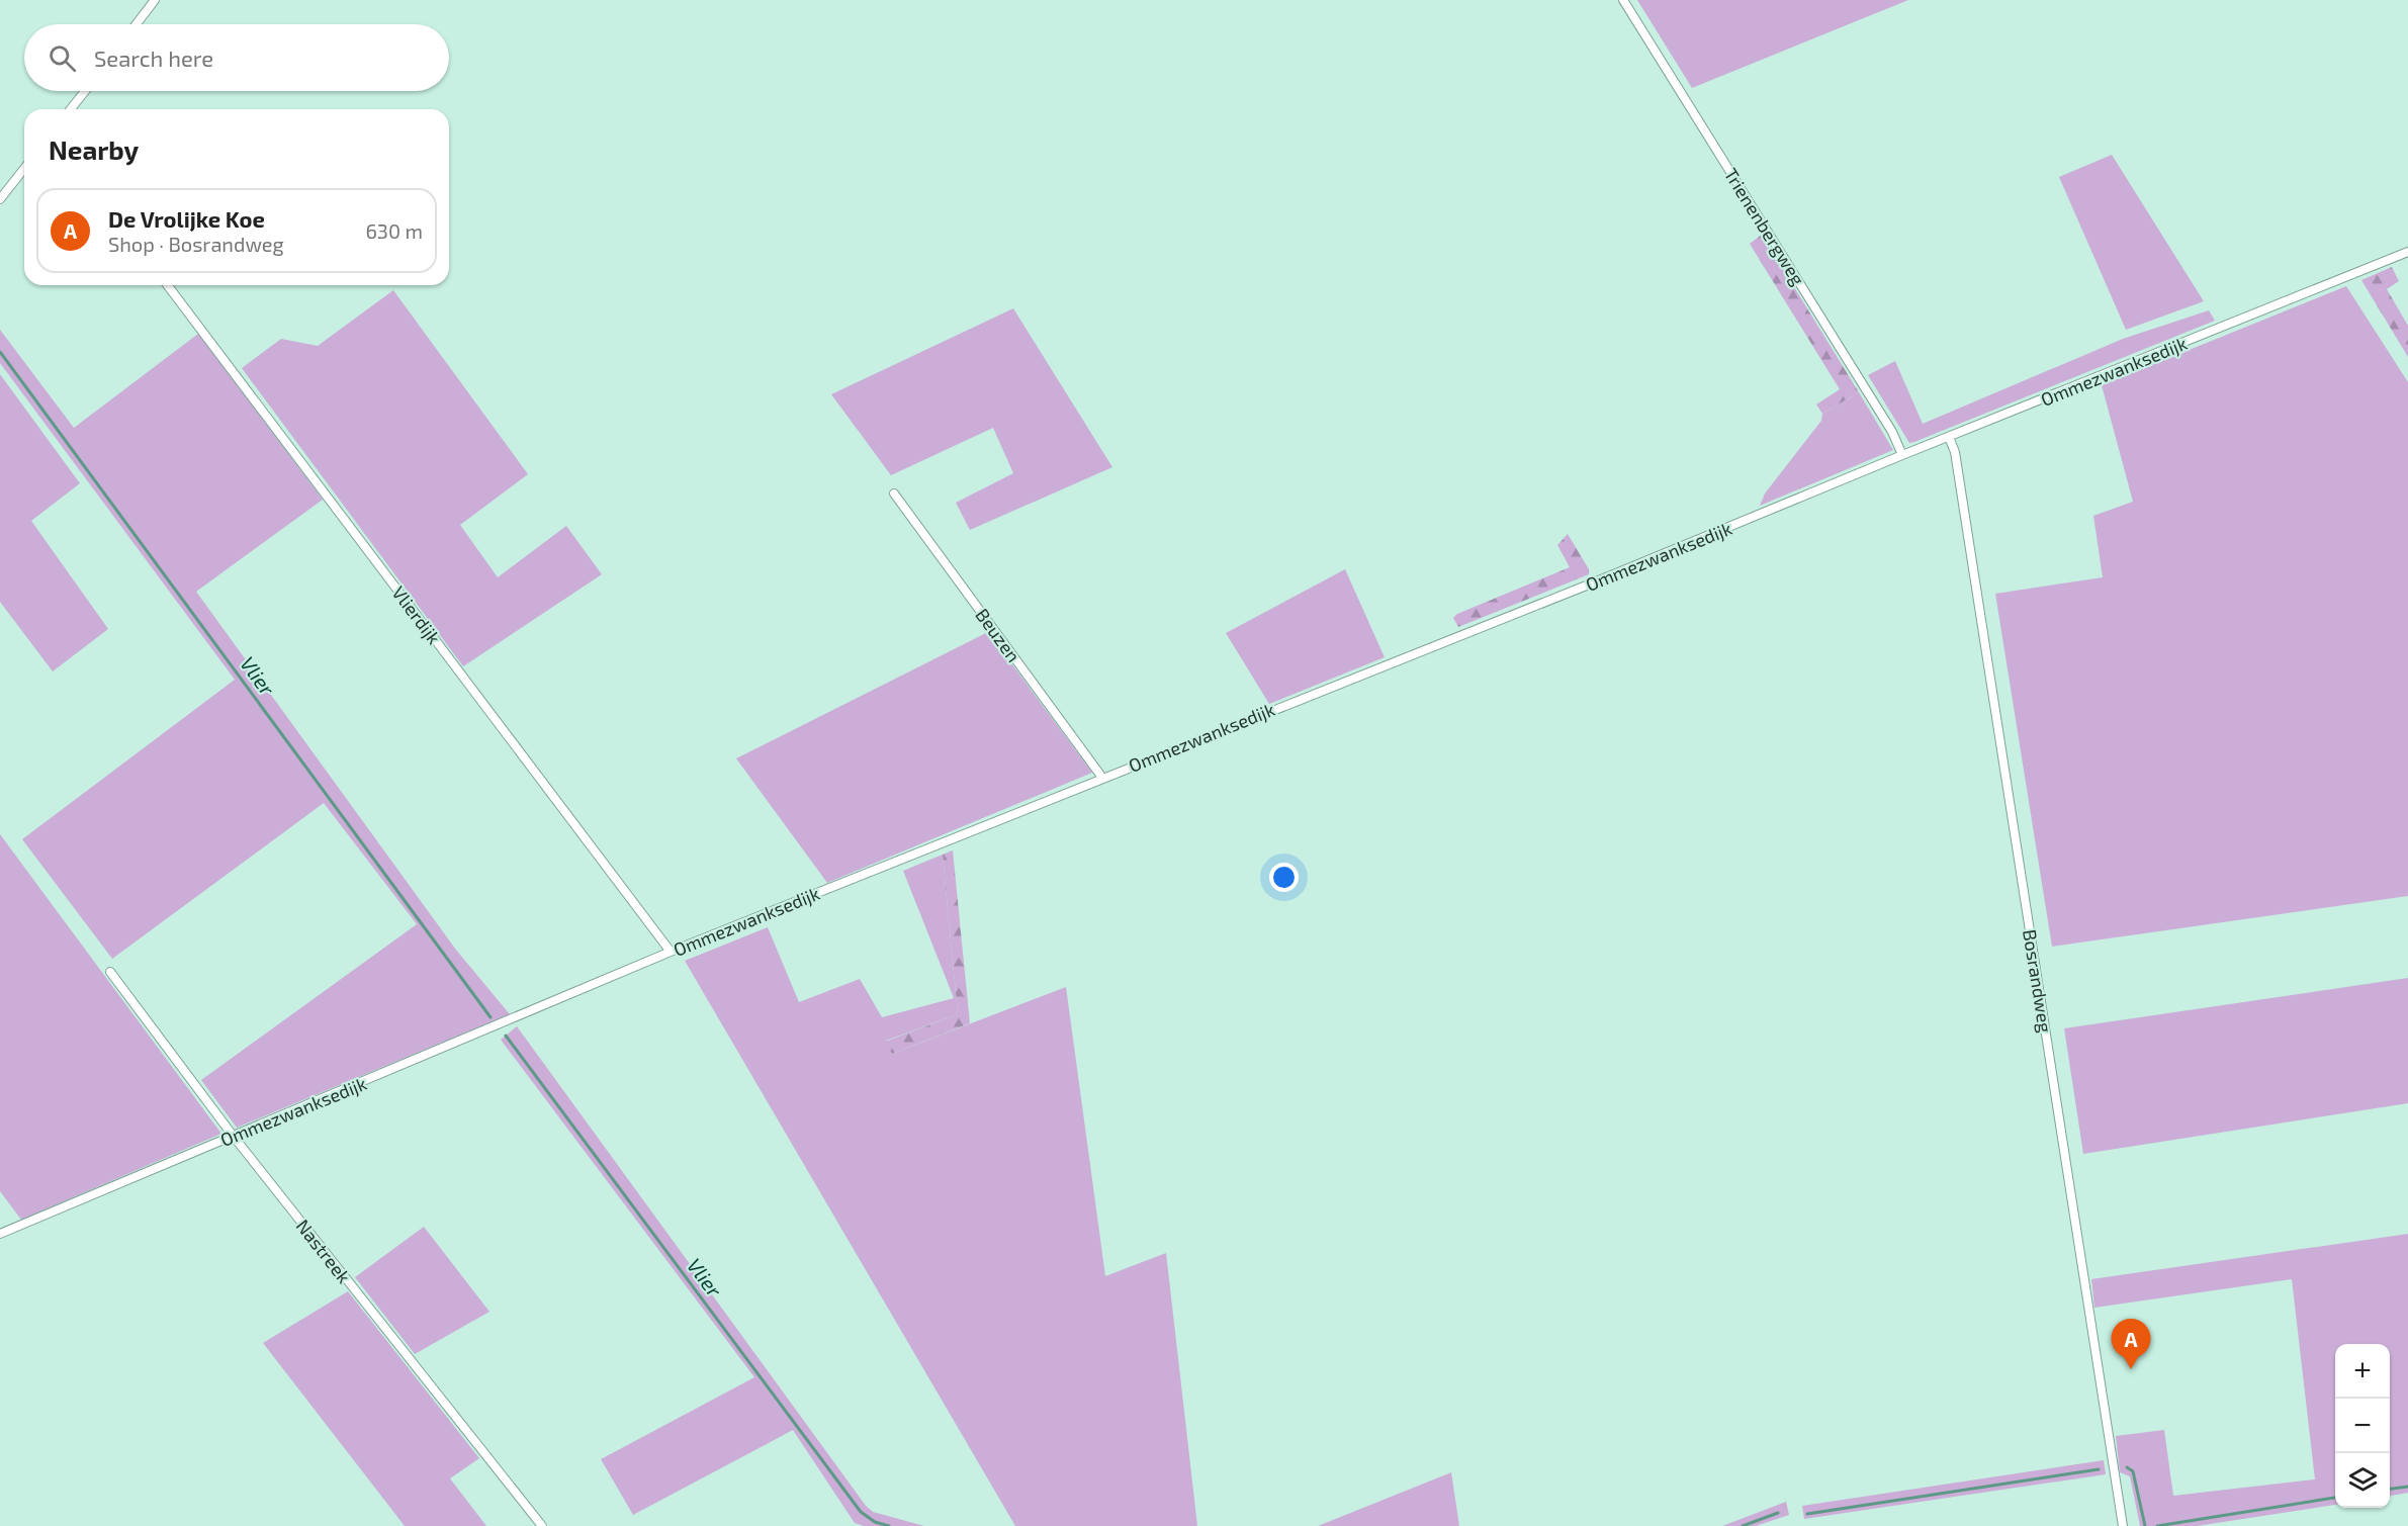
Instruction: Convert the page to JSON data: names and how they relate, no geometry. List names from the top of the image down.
{
  "streets": {
    "street": [
      "Trienenbergweg",
      "Ommezwanksedijk",
      "Vlierdijk",
      "Beuzen",
      "Bosrandweg",
      "Nastreek"
    ]
  },
  "crossings": [
    ["Trienenbergweg", "Ommezwanksedijk"],
    ["Ommezwanksedijk", "Vlierdijk"],
    ["Ommezwanksedijk", "Beuzen"],
    ["Ommezwanksedijk", "Bosrandweg"],
    ["Ommezwanksedijk", "Nastreek"]
  ],
  "water": ["Vlier"],
  "page": {
    "search": "Search here",
    "heading": "Nearby",
    "list": [
      {
        "mark": "A",
        "name": "De Vrolijke Koe",
        "note": "Shop · Bosrandweg",
        "value": "630 m"
      }
    ],
    "pins": "A",
    "map_buttons": ["+", "−"]
  }
}
